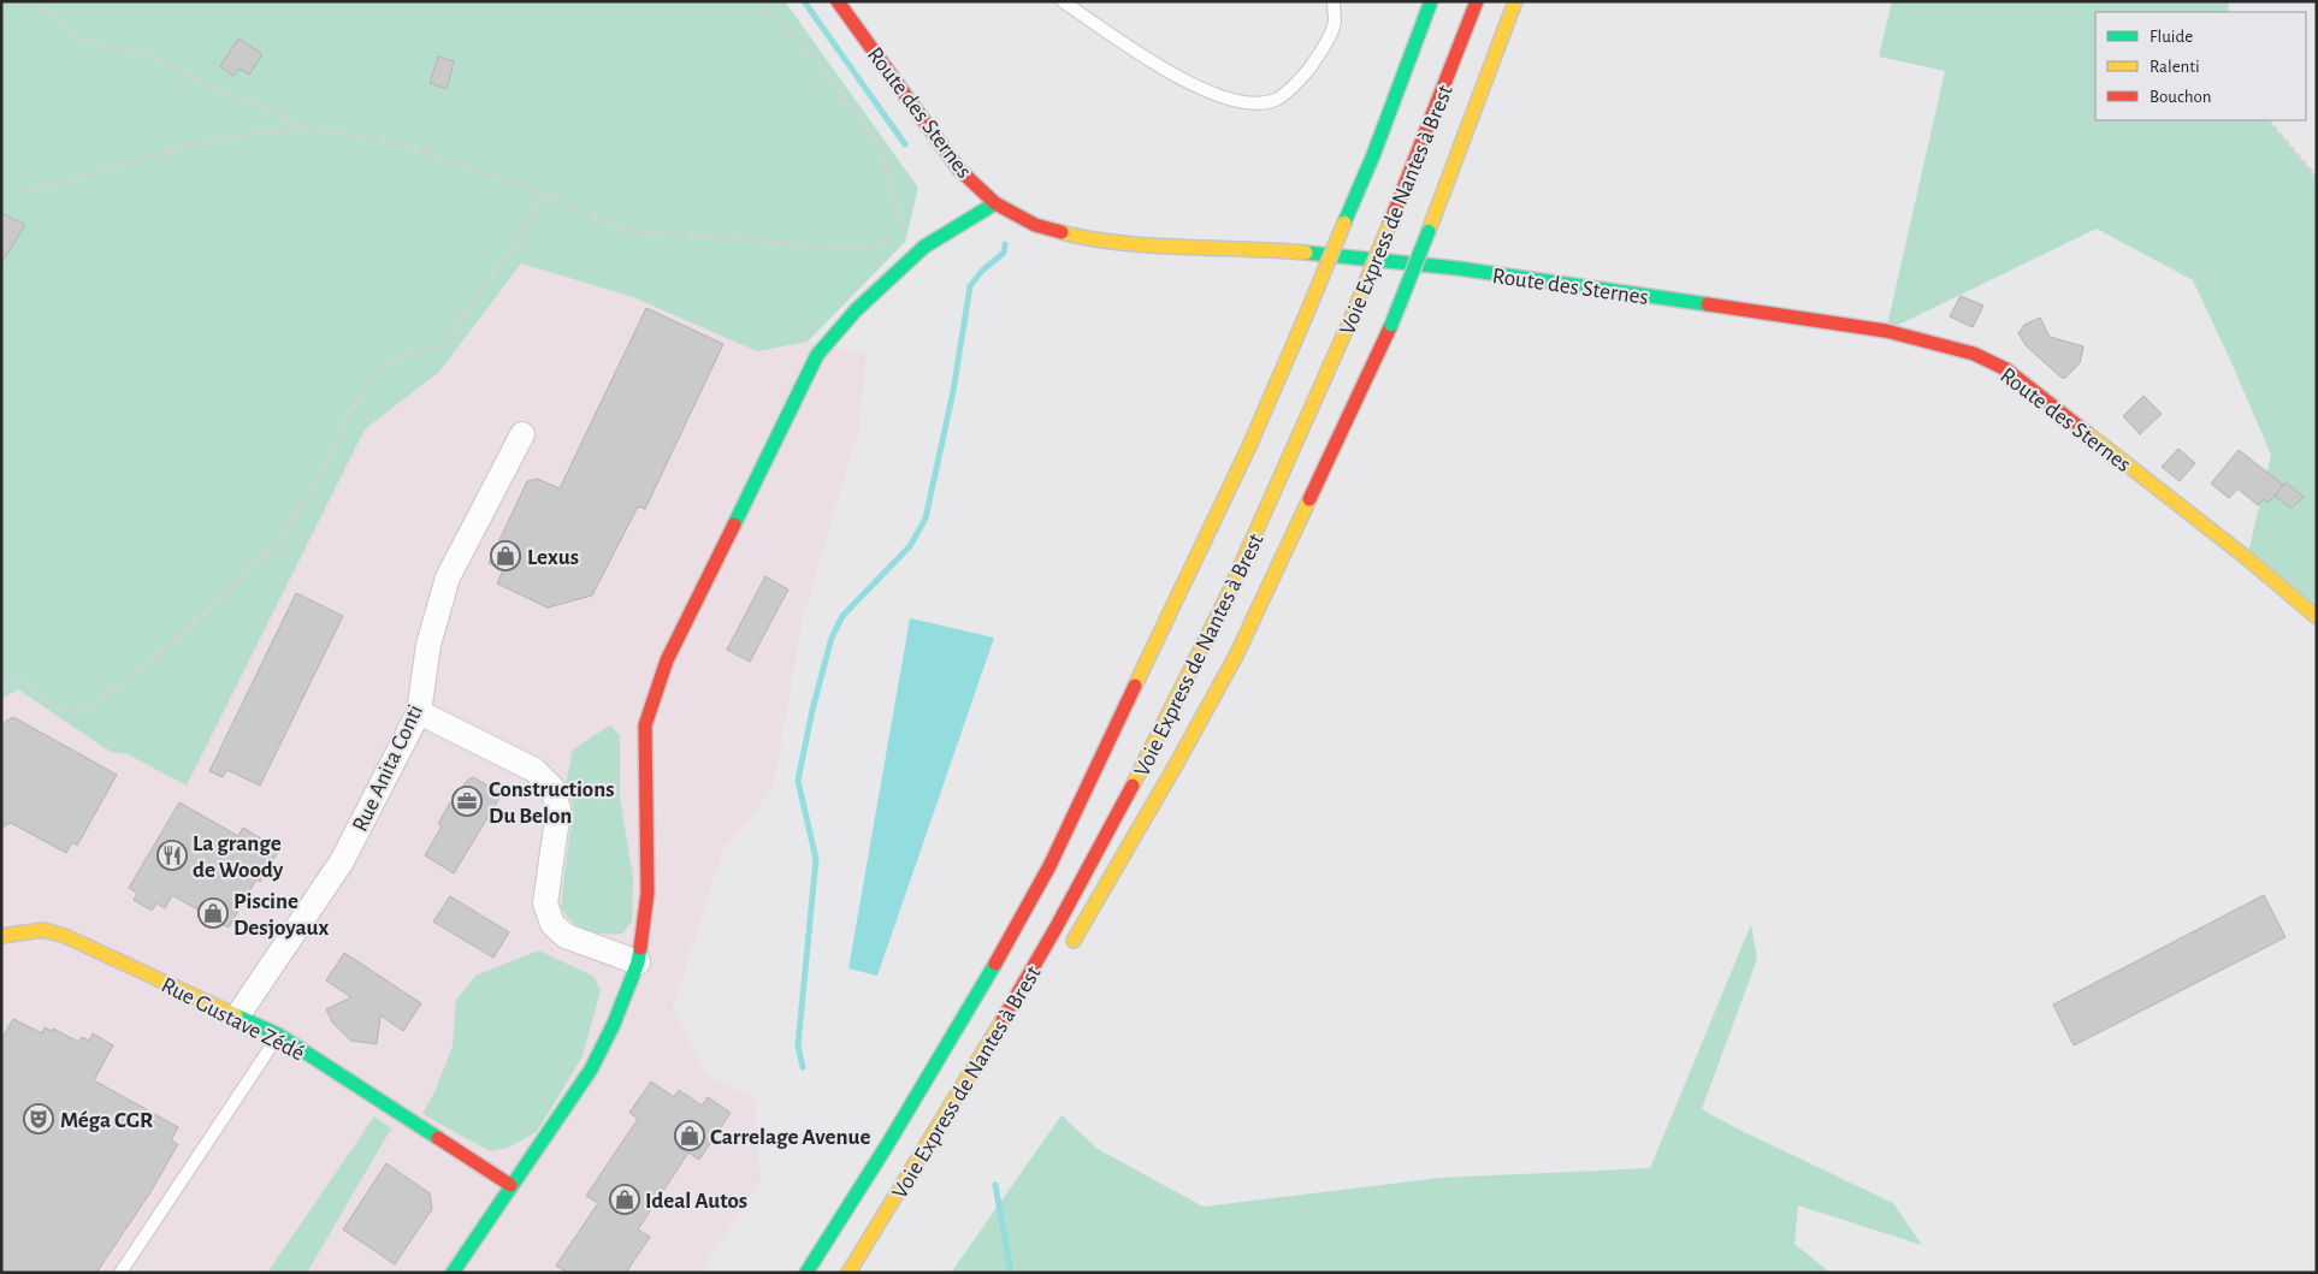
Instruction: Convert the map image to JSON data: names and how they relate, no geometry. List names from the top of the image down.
{
  "streets": {
    "main road": ["Route des Sternes", "Voie Express de Nantes à Brest", "Rue Gustave Zédé"],
    "street": ["Rue Anita Conti"]
  },
  "crossings": [
    ["Rue Anita Conti", "Rue Gustave Zédé"]
  ],
  "places": {
    "shop": [
      "Lexus",
      "Piscine Desjoyaux",
      "Carrelage Avenue",
      "Ideal Autos"
    ],
    "office": ["Constructions Du Belon"],
    "restaurant": ["La grange de Woody"],
    "theatre": ["Méga CGR"]
  },
  "legend": ["Fluide", "Ralenti", "Bouchon"]
}
